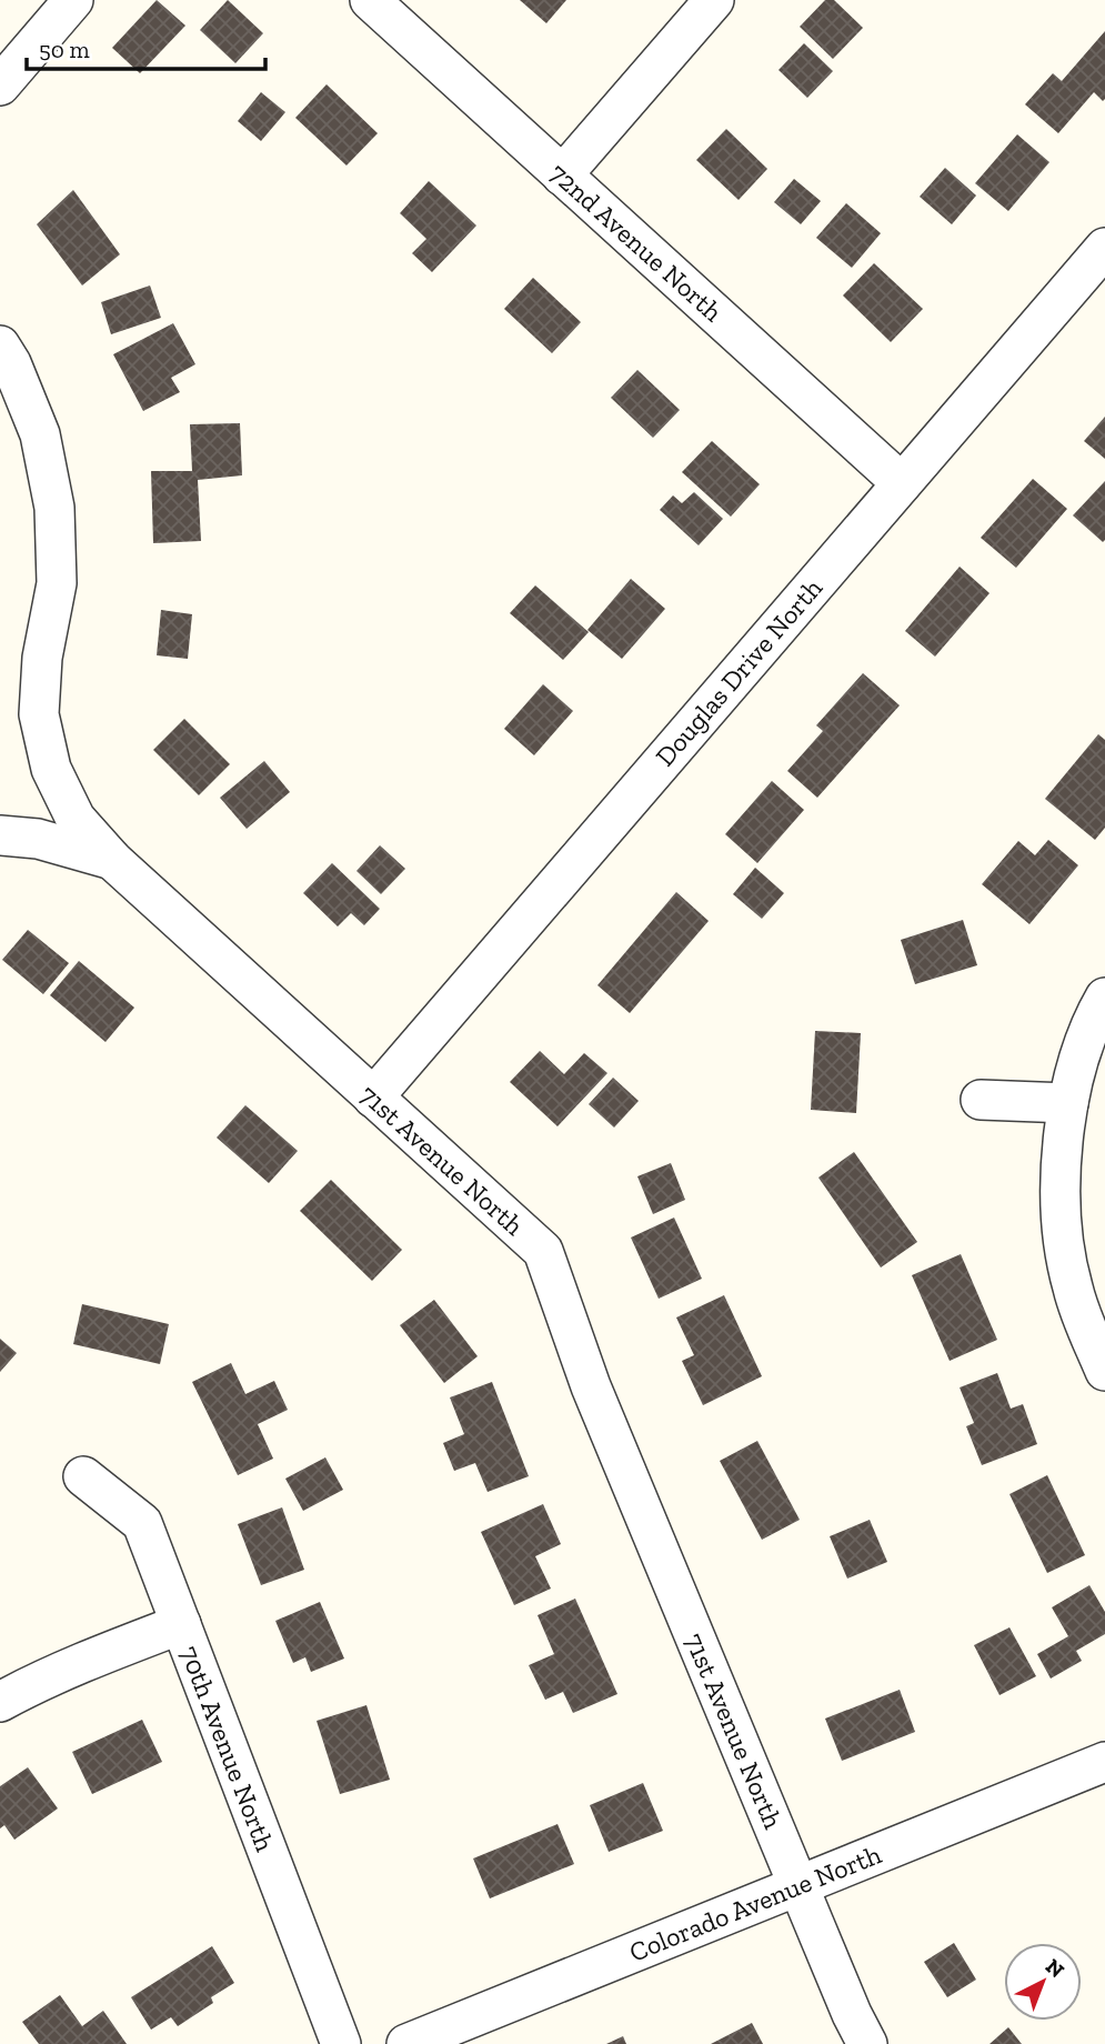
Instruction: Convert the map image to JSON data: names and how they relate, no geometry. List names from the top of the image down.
{
  "streets": {
    "street": [
      "72nd Avenue North",
      "Douglas Drive North",
      "71st Avenue North",
      "70th Avenue North",
      "Colorado Avenue North"
    ]
  },
  "crossings": [
    ["72nd Avenue North", "Douglas Drive North"],
    ["Douglas Drive North", "71st Avenue North"],
    ["71st Avenue North", "Colorado Avenue North"]
  ],
  "scale_bar": "50 m",
  "north": "top right"
}
